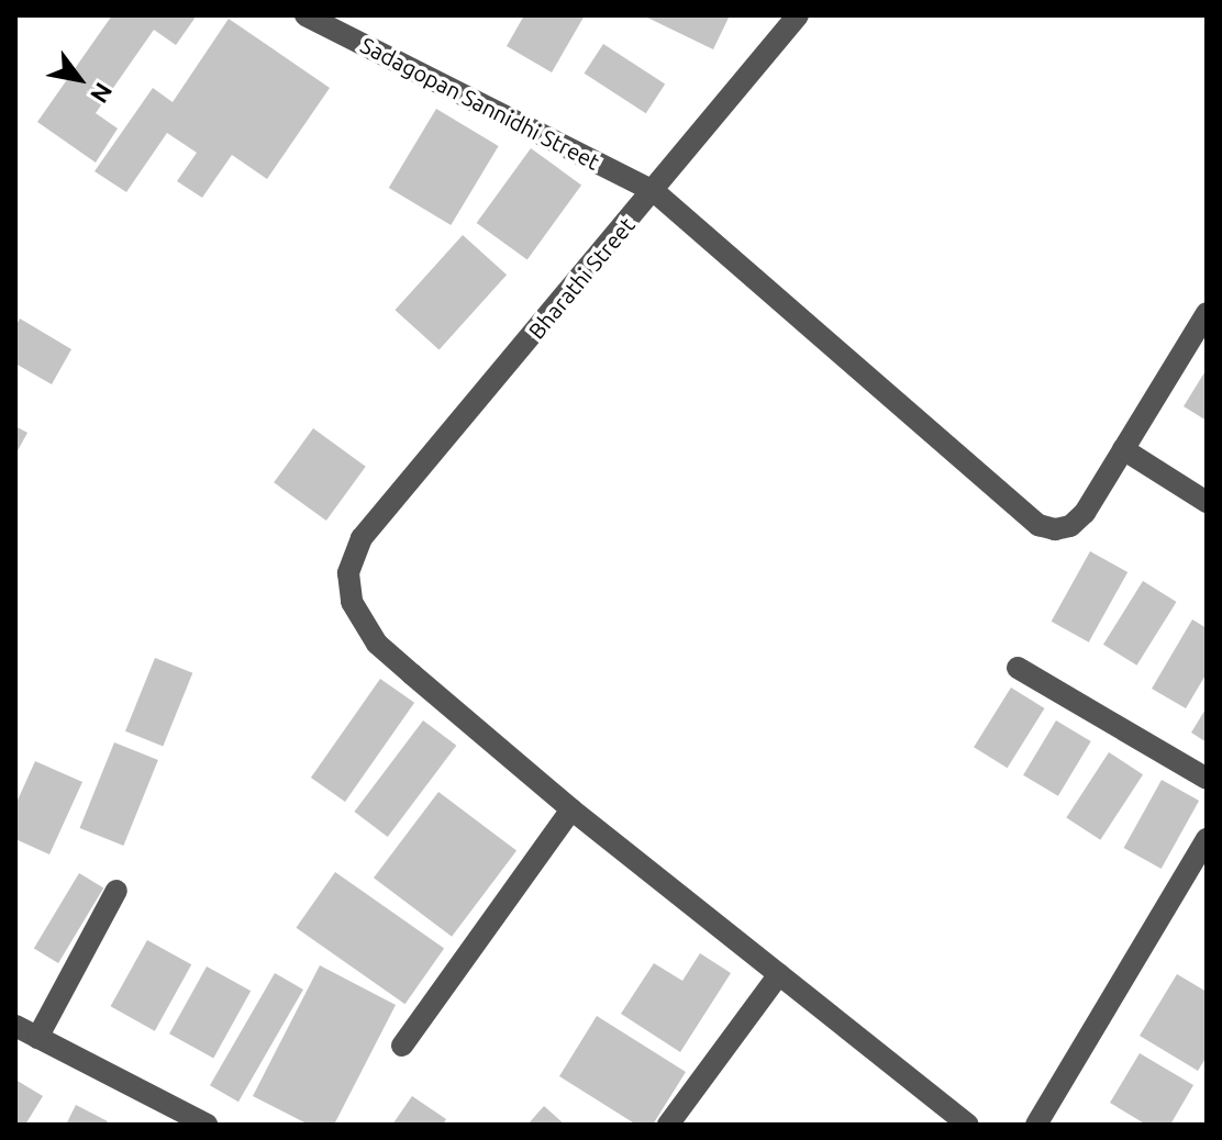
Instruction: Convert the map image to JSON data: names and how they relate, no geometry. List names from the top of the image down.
{
  "streets": {
    "street": ["Sadagopan Sannidhi Street", "Bharathi Street"]
  },
  "crossings": [
    ["Sadagopan Sannidhi Street", "Bharathi Street"]
  ],
  "north": "bottom right"
}
